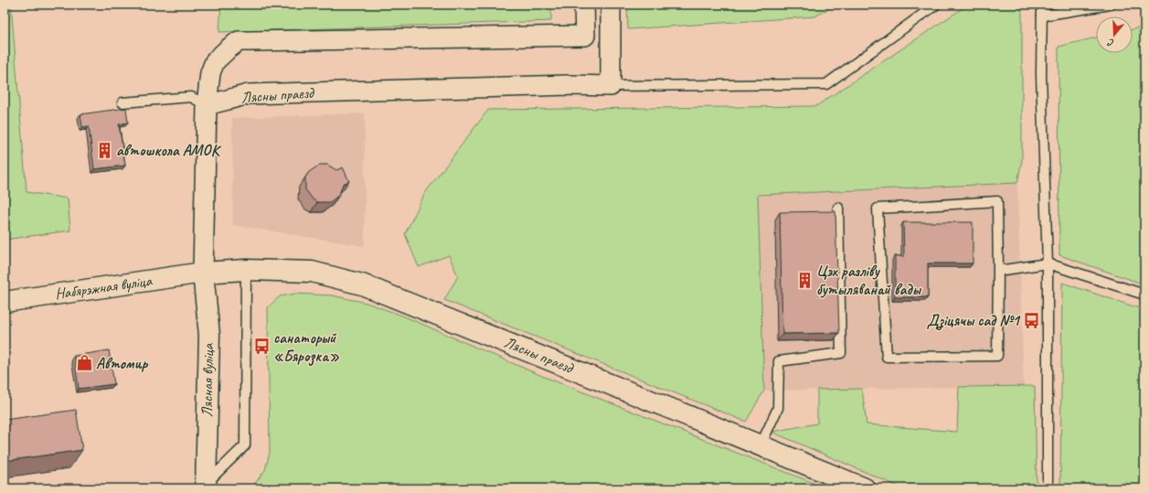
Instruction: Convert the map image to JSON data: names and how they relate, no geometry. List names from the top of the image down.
{
  "streets": {
    "street": ["Лясны праезд", "Набярэжная вуліца", "Лясная вуліца"]
  },
  "crossings": [
    ["Лясны праезд", "Набярэжная вуліца"],
    ["Лясны праезд", "Лясная вуліца"],
    ["Набярэжная вуліца", "Лясная вуліца"]
  ],
  "places": {
    "building": ["автошкола АМОК", "Цэх разліву бутыляванай вады"],
    "bus stop": ["Дзіцячы сад №1", "санаторый «Бярозка»"],
    "shop": ["Автомир"]
  },
  "north": "bottom"
}
